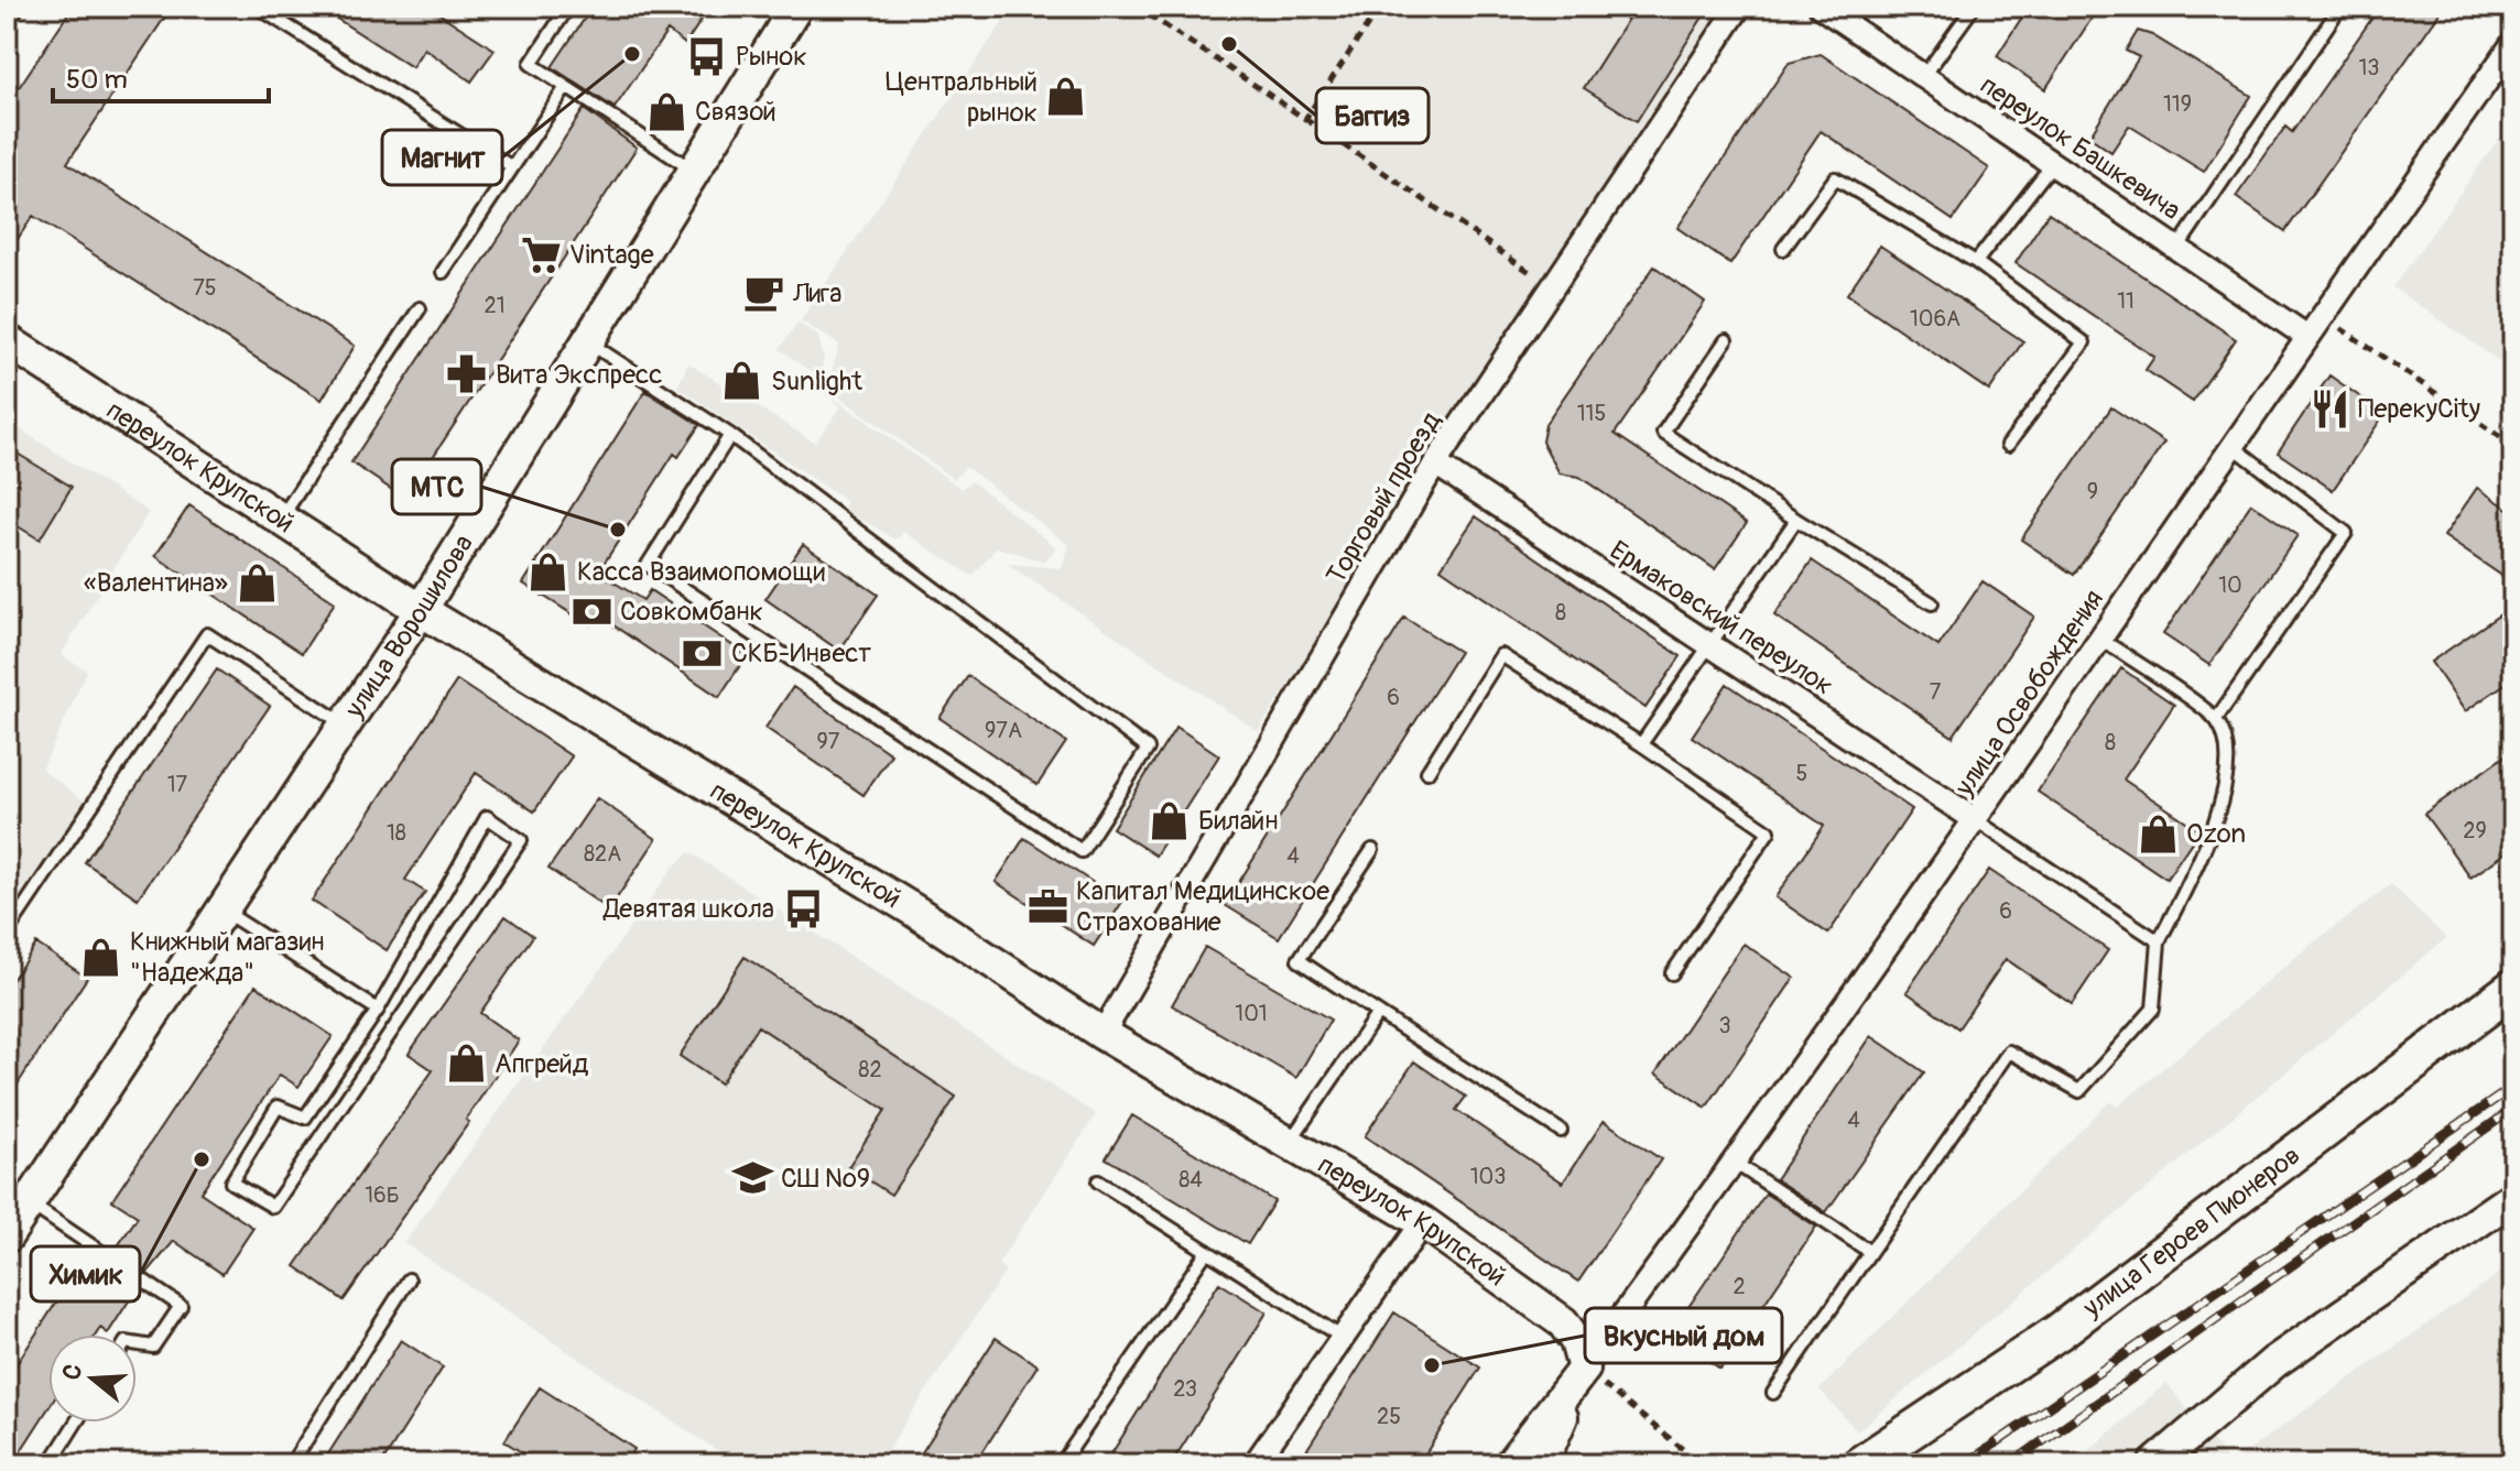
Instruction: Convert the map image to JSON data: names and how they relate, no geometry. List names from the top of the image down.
{
  "streets": {
    "main road": ["улица Героев Пионеров"],
    "street": [
      "переулок Башкевича",
      "переулок Крупской",
      "Торговый проезд",
      "Ермаковский переулок",
      "улица Ворошилова",
      "улица Освобождения"
    ]
  },
  "crossings": [
    ["переулок Башкевича", "улица Освобождения"],
    ["переулок Крупской", "Торговый проезд"],
    ["переулок Крупской", "улица Ворошилова"],
    ["переулок Крупской", "улица Освобождения"],
    ["Торговый проезд", "Ермаковский переулок"],
    ["Ермаковский переулок", "улица Освобождения"]
  ],
  "places": {
    "other": [
      "Баггиз",
      "Магнит",
      "МТС",
      "Химик",
      "Вкусный дом"
    ],
    "bus stop": ["Рынок", "Девятая школа"],
    "shop": [
      "Центральный рынок",
      "Связой",
      "Sunlight",
      "Касса Взаимопомощи",
      "«Валентина»",
      "Билайн",
      "Ozon",
      "Книжный магазин \"Надежда\"",
      "Апгрейд"
    ],
    "supermarket": ["Vintage"],
    "cafe": ["Лига"],
    "pharmacy": ["Вита Экспресс"],
    "restaurant": ["ПерекуCity"],
    "bank": ["Совкомбанк", "СКБ-Инвест"],
    "office": ["Капитал Медицинское Страхование"],
    "school or university": ["СШ №9"]
  },
  "house_numbers": [
    "13",
    "119",
    "75",
    "11",
    "21",
    "106А",
    "115",
    "9",
    "10",
    "8",
    "7",
    "6",
    "97А",
    "97",
    "8",
    "5",
    "17",
    "29",
    "18",
    "82А",
    "4",
    "6",
    "101",
    "3",
    "82",
    "4",
    "103",
    "84",
    "16Б",
    "2",
    "23",
    "25"
  ],
  "scale_bar": "50 m",
  "north": "left"
}
